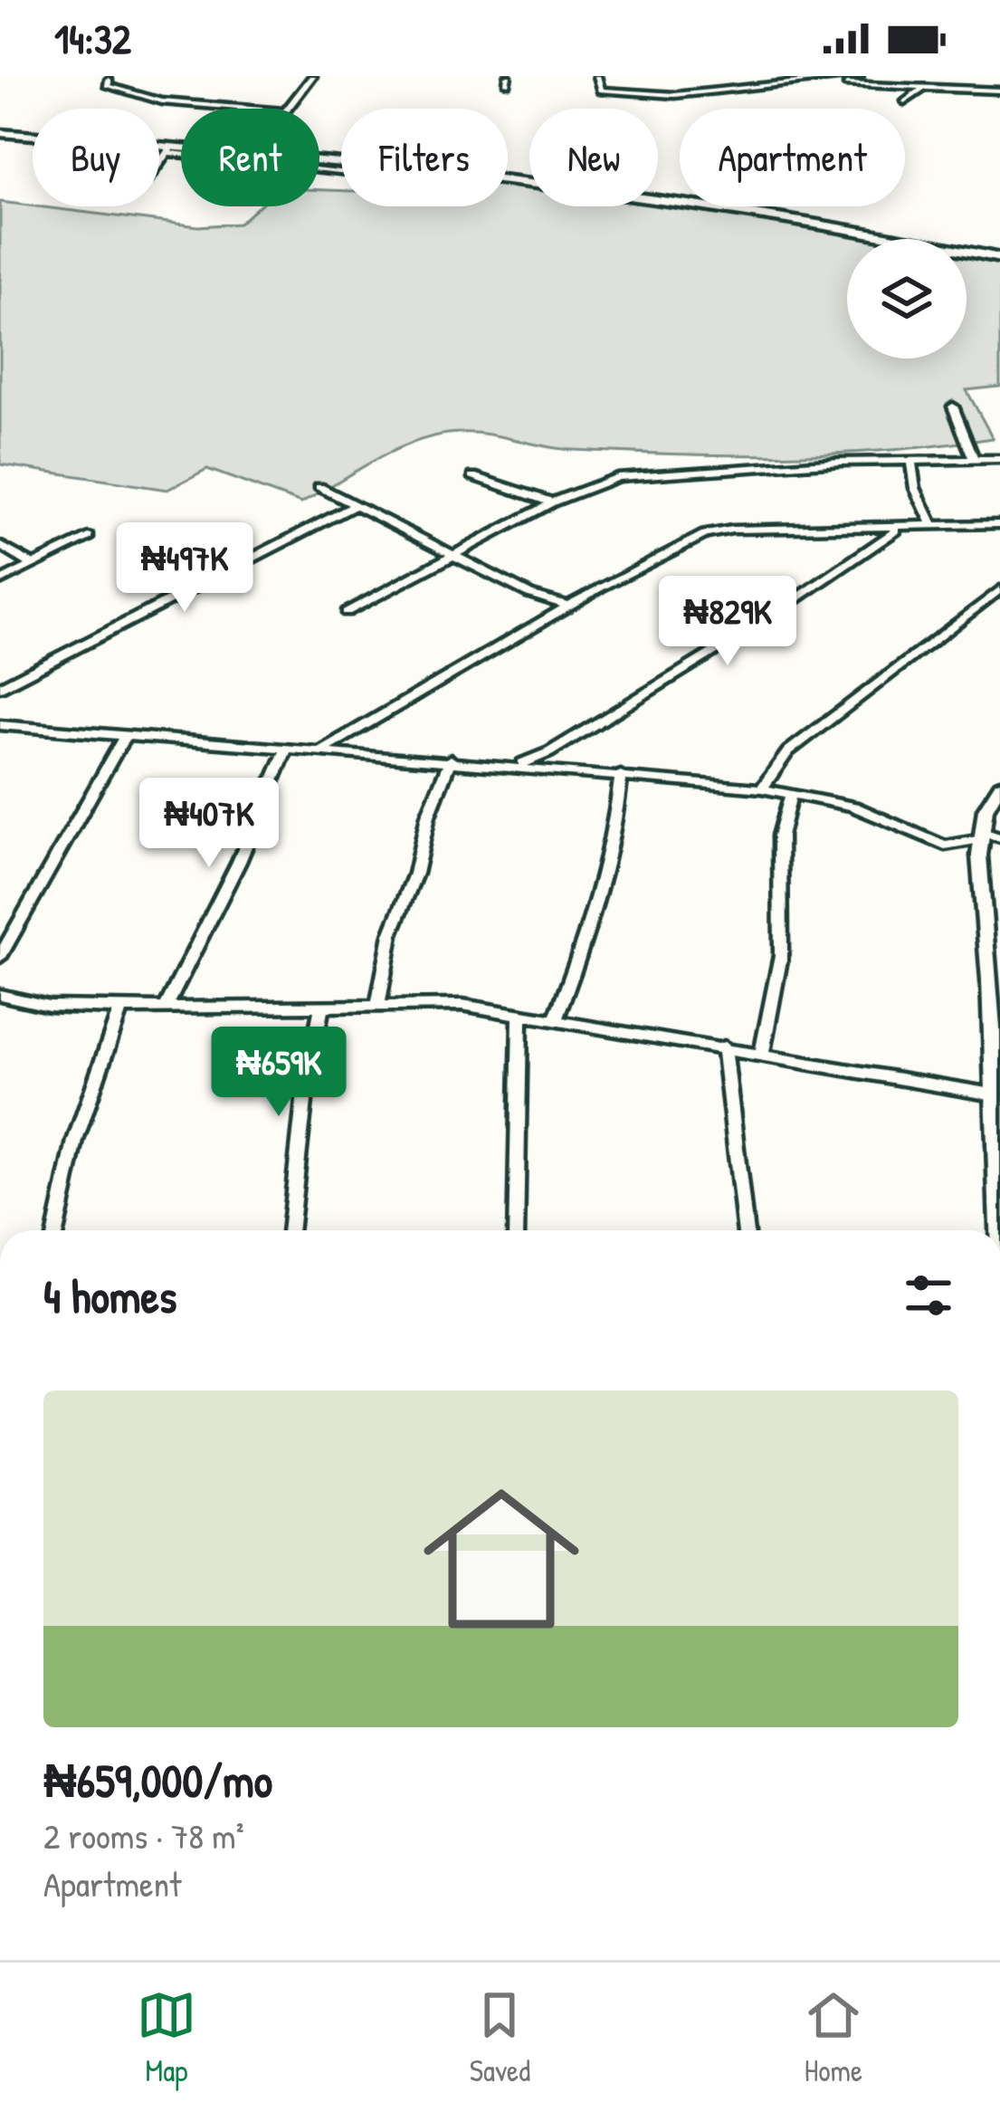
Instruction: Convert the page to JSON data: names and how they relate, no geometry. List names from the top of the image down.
{
  "page": {
    "status": "14:32",
    "chip": [
      "Buy",
      "Rent",
      "Filters",
      "New",
      "Apartment"
    ],
    "price": [
      "₦497K",
      "₦829K",
      "₦407K",
      "₦659K"
    ],
    "heading": "4 homes",
    "list": [
      {
        "name": "₦659,000/mo",
        "note": "2 rooms · 78 m² · Apartment"
      }
    ],
    "tabs": ["Map", "Saved", "Home"]
  }
}
